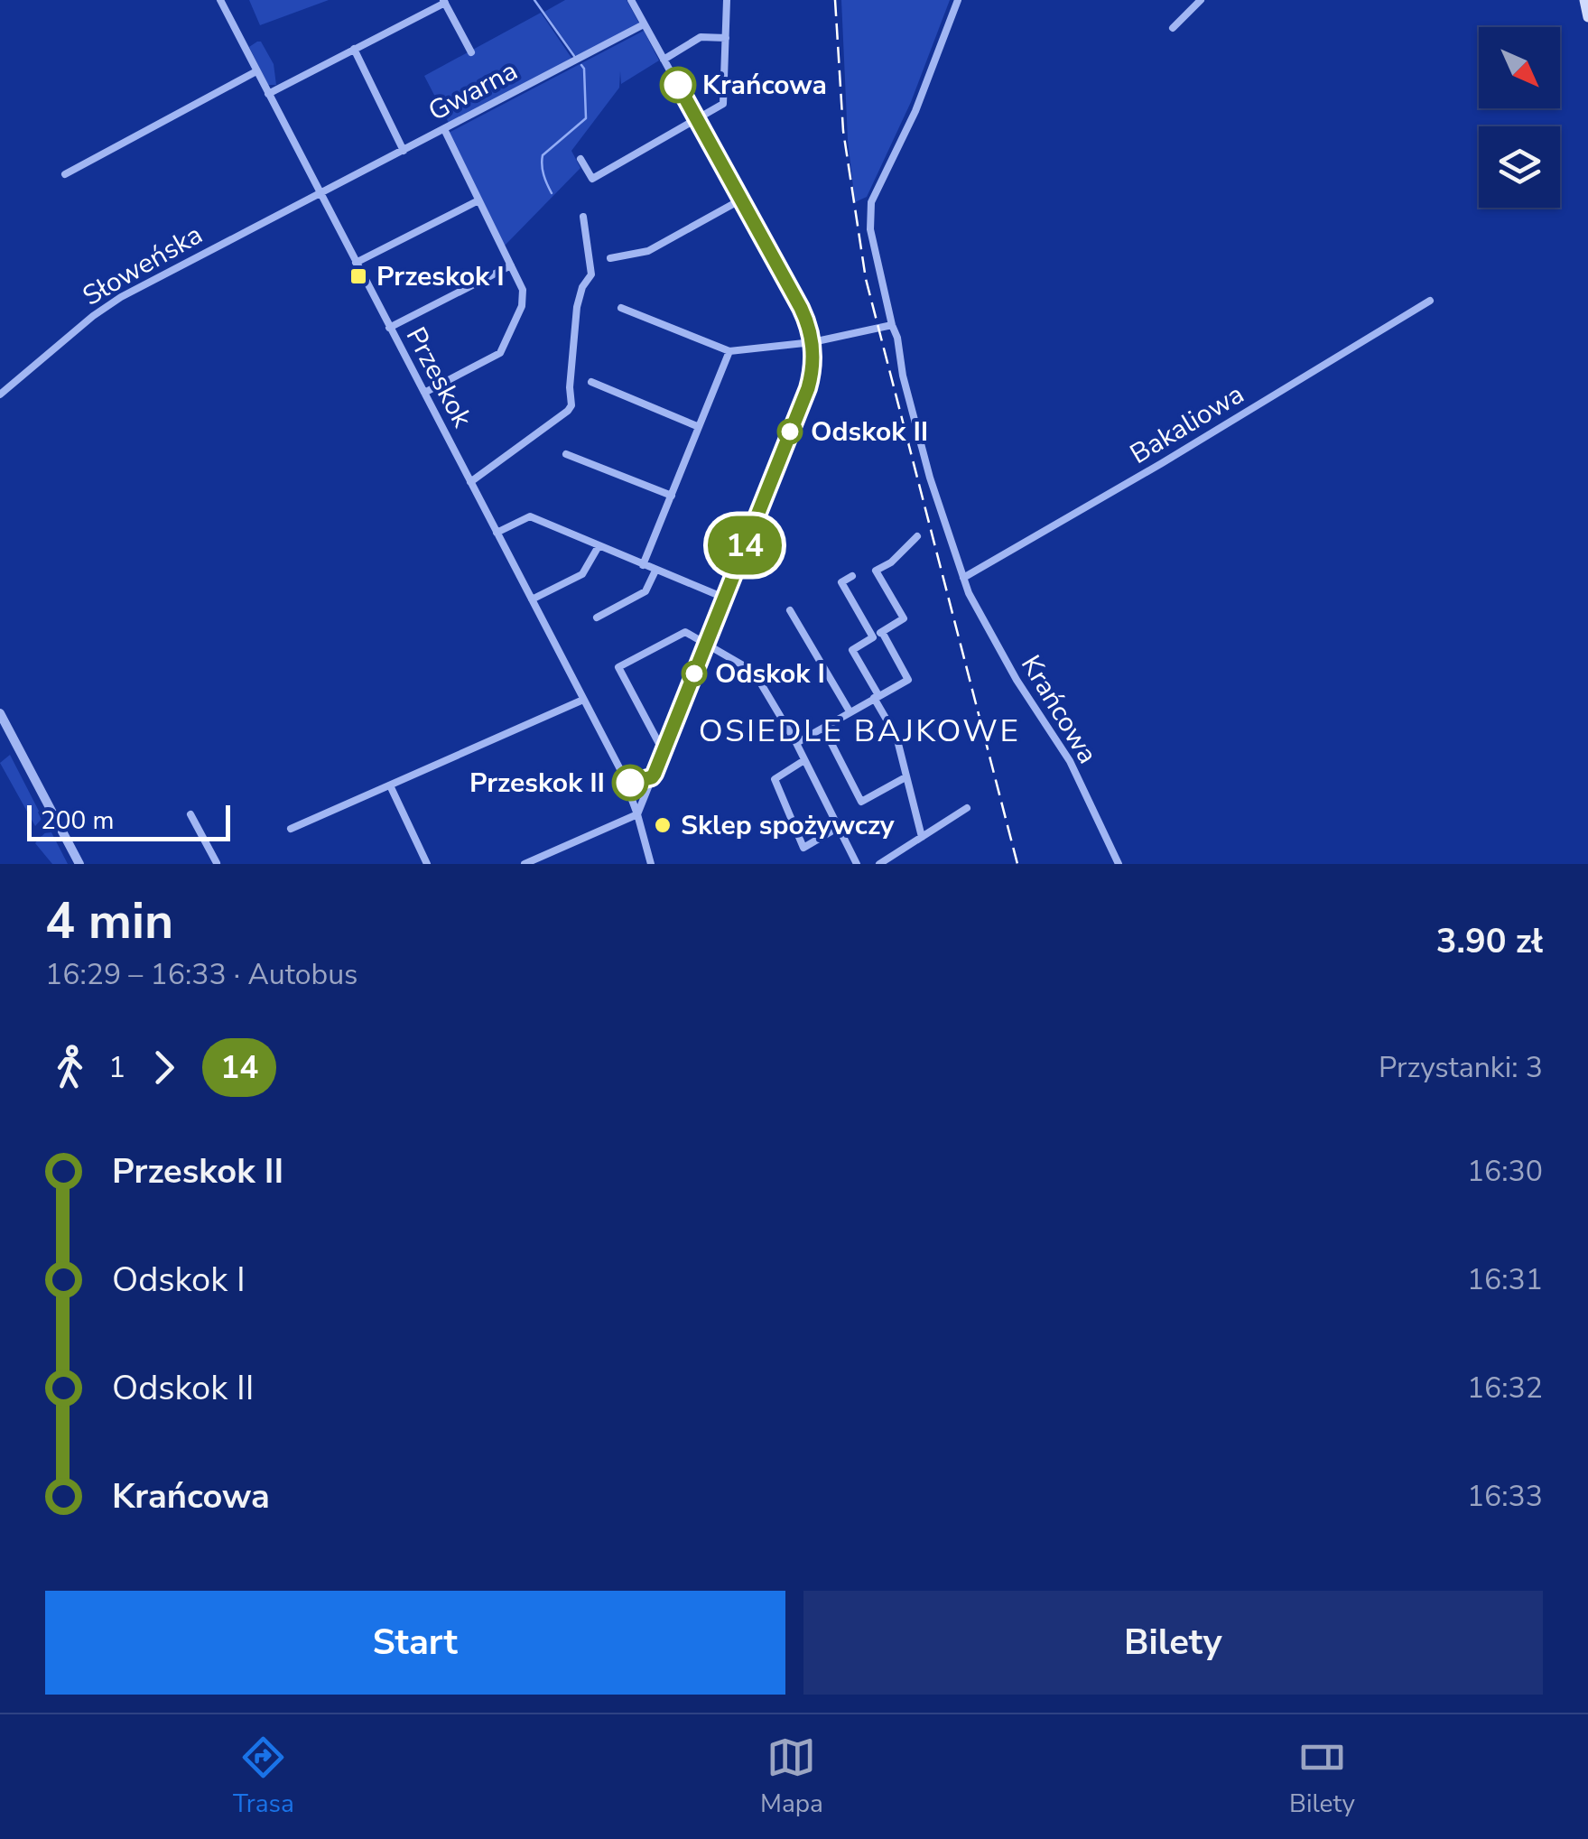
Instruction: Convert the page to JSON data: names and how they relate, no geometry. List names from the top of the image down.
{
  "streets": {
    "street": [
      "Gwarna",
      "Słoweńska",
      "Przeskok",
      "Bakaliowa",
      "Krańcowa"
    ]
  },
  "crossings": [
    ["Gwarna", "Słoweńska"],
    ["Gwarna", "Przeskok"],
    ["Słoweńska", "Przeskok"],
    ["Bakaliowa", "Krańcowa"]
  ],
  "districts": ["OSIEDLE BAJKOWE"],
  "places": {
    "other": [
      "Krańcowa",
      "Odskok II",
      "Odskok I",
      "Przeskok II",
      "Sklep spożywczy"
    ],
    "transit": ["Przeskok I"]
  },
  "lines": ["bus line 14"],
  "scale_bar": "200 m",
  "north": "bottom right",
  "page": {
    "on_map": "14",
    "scale": "200 m",
    "heading": ["4 min", "16:29 – 16:33 · Autobus", "3.90 zł"],
    "legs": ["1", "14", "Przystanki: 3"],
    "list": [
      {
        "name": "Przeskok II",
        "value": "16:30"
      },
      {
        "name": "Odskok I",
        "value": "16:31"
      },
      {
        "name": "Odskok II",
        "value": "16:32"
      },
      {
        "name": "Krańcowa",
        "value": "16:33"
      }
    ],
    "buttons": ["Start", "Bilety"],
    "tabs": ["Trasa", "Mapa", "Bilety"]
  }
}
